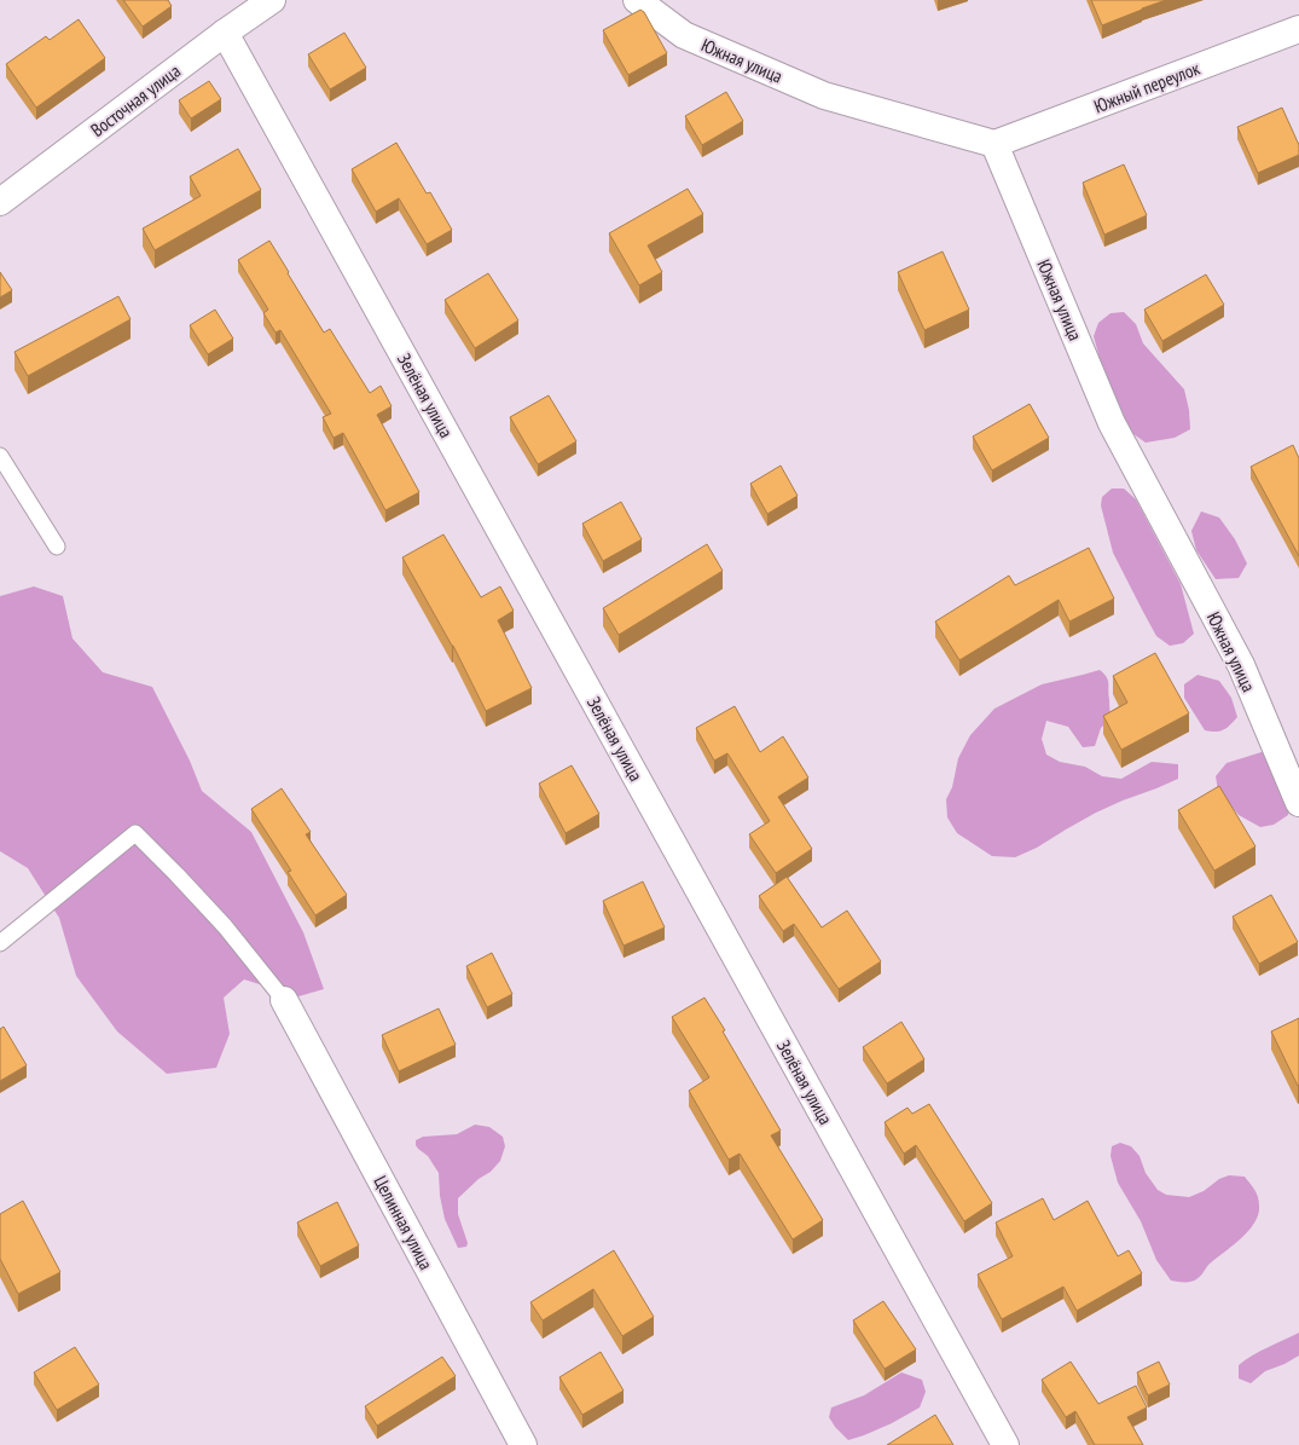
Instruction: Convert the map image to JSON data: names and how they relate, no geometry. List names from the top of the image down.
{
  "streets": {
    "street": [
      "Южная улица",
      "Южный переулок",
      "Восточная улица",
      "Зелёная улица",
      "Целинная улица"
    ]
  },
  "crossings": [
    ["Южная улица", "Южный переулок"],
    ["Восточная улица", "Зелёная улица"]
  ]
}
